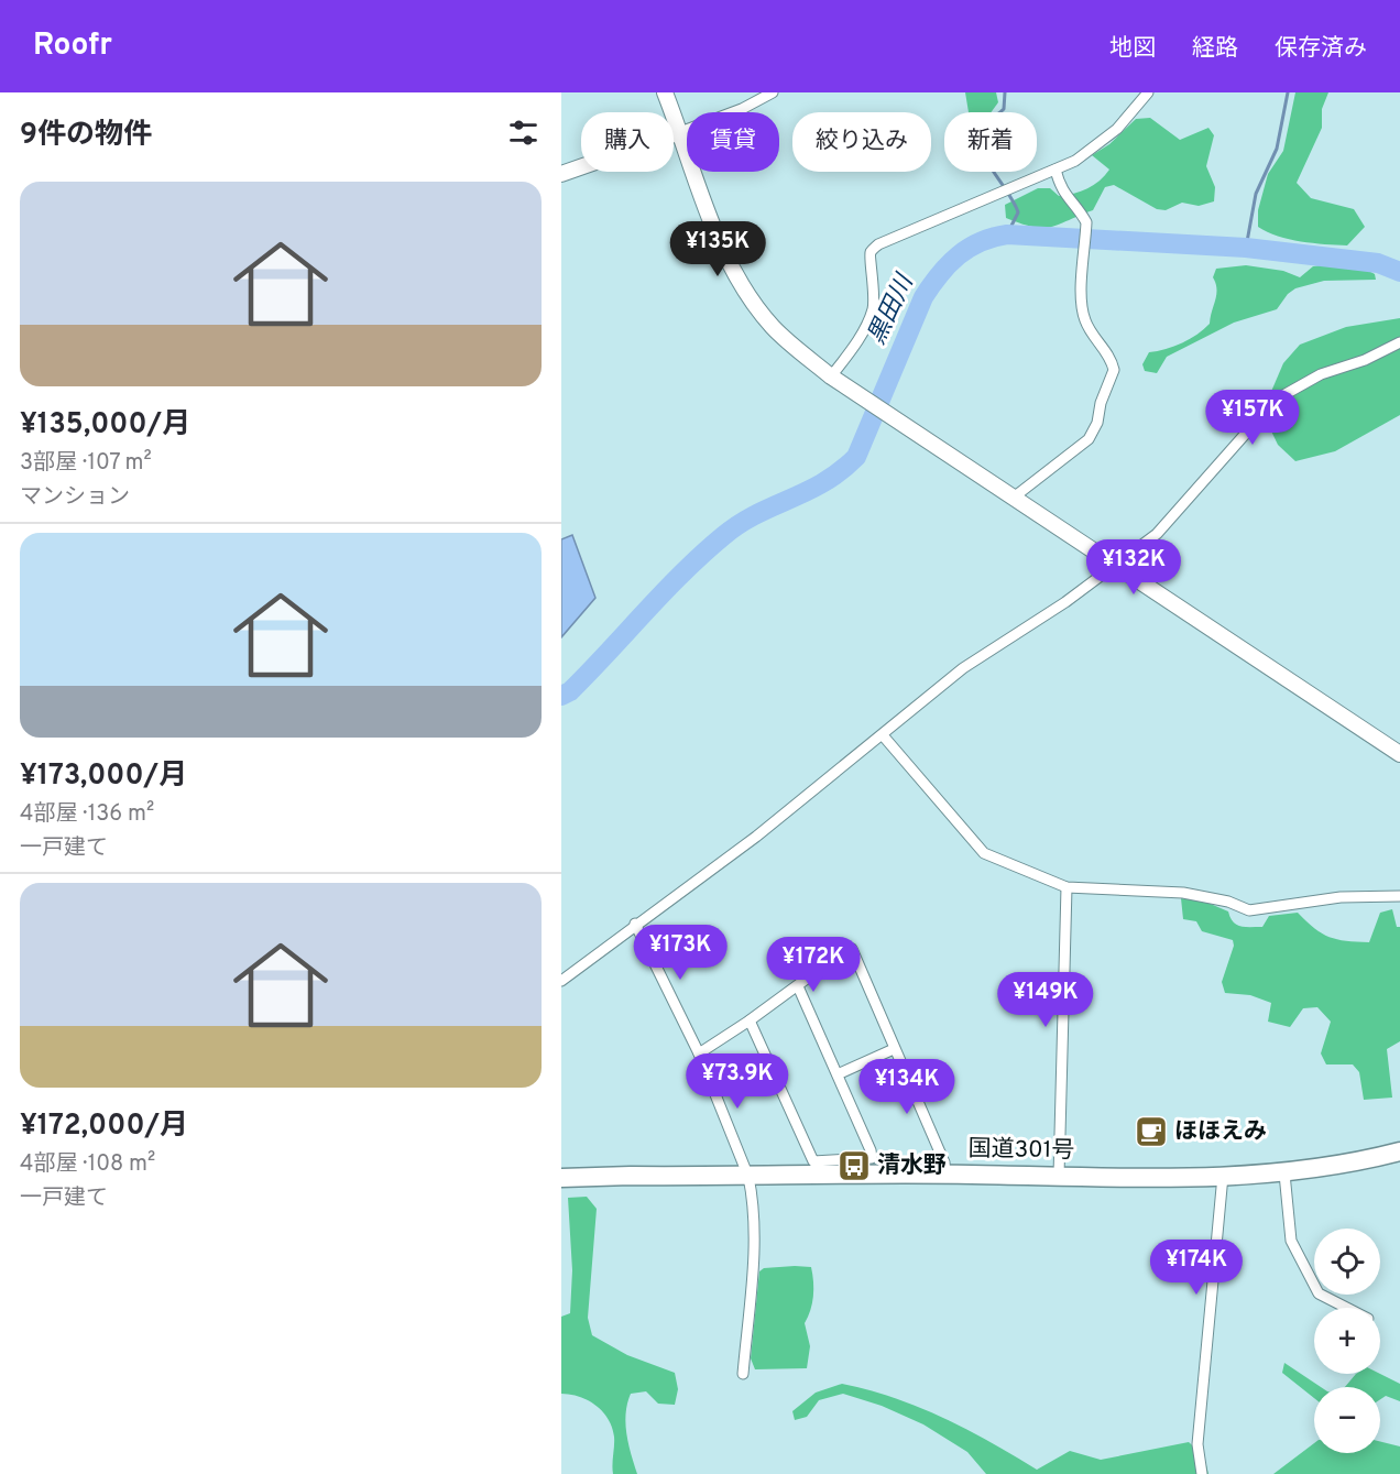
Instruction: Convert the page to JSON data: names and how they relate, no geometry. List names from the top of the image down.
{
  "streets": {
    "highway": ["国道301号"]
  },
  "water": ["黒田川"],
  "places": {
    "cafe": ["ほほえみ"],
    "bus stop": ["清水野"]
  },
  "page": {
    "header": "Roofr",
    "nav": ["地図", "経路", "保存済み"],
    "heading": "9件の物件",
    "chip": [
      "購入",
      "賃貸",
      "絞り込み",
      "新着"
    ],
    "list": [
      {
        "name": "¥135,000/月",
        "note": "3部屋 · 107 m² · マンション"
      },
      {
        "name": "¥173,000/月",
        "note": "4部屋 · 136 m² · 一戸建て"
      },
      {
        "name": "¥172,000/月",
        "note": "4部屋 · 108 m² · 一戸建て"
      }
    ],
    "price": [
      "¥135K",
      "¥157K",
      "¥132K",
      "¥173K",
      "¥172K",
      "¥149K",
      "¥73.9K",
      "¥134K",
      "¥174K"
    ],
    "map_buttons": ["+", "−"]
  }
}
